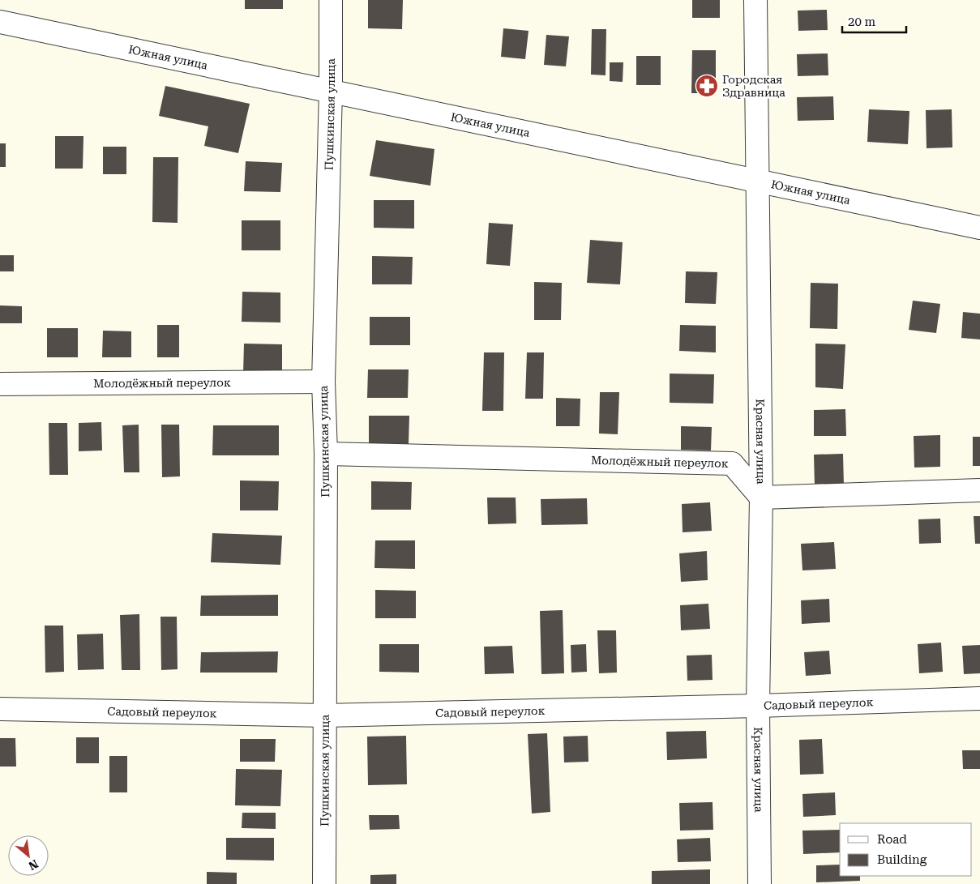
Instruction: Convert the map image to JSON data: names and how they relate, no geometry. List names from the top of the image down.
{
  "streets": {
    "street": [
      "Южная улица",
      "Пушкинская улица",
      "Молодёжный переулок",
      "Красная улица",
      "Садовый переулок"
    ]
  },
  "crossings": [
    ["Южная улица", "Пушкинская улица"],
    ["Южная улица", "Красная улица"],
    ["Пушкинская улица", "Молодёжный переулок"],
    ["Пушкинская улица", "Садовый переулок"],
    ["Молодёжный переулок", "Красная улица"],
    ["Красная улица", "Садовый переулок"]
  ],
  "places": {
    "pharmacy": ["Городская Здравница"]
  },
  "legend": ["Road", "Building"],
  "scale_bar": "20 m",
  "north": "bottom right"
}
